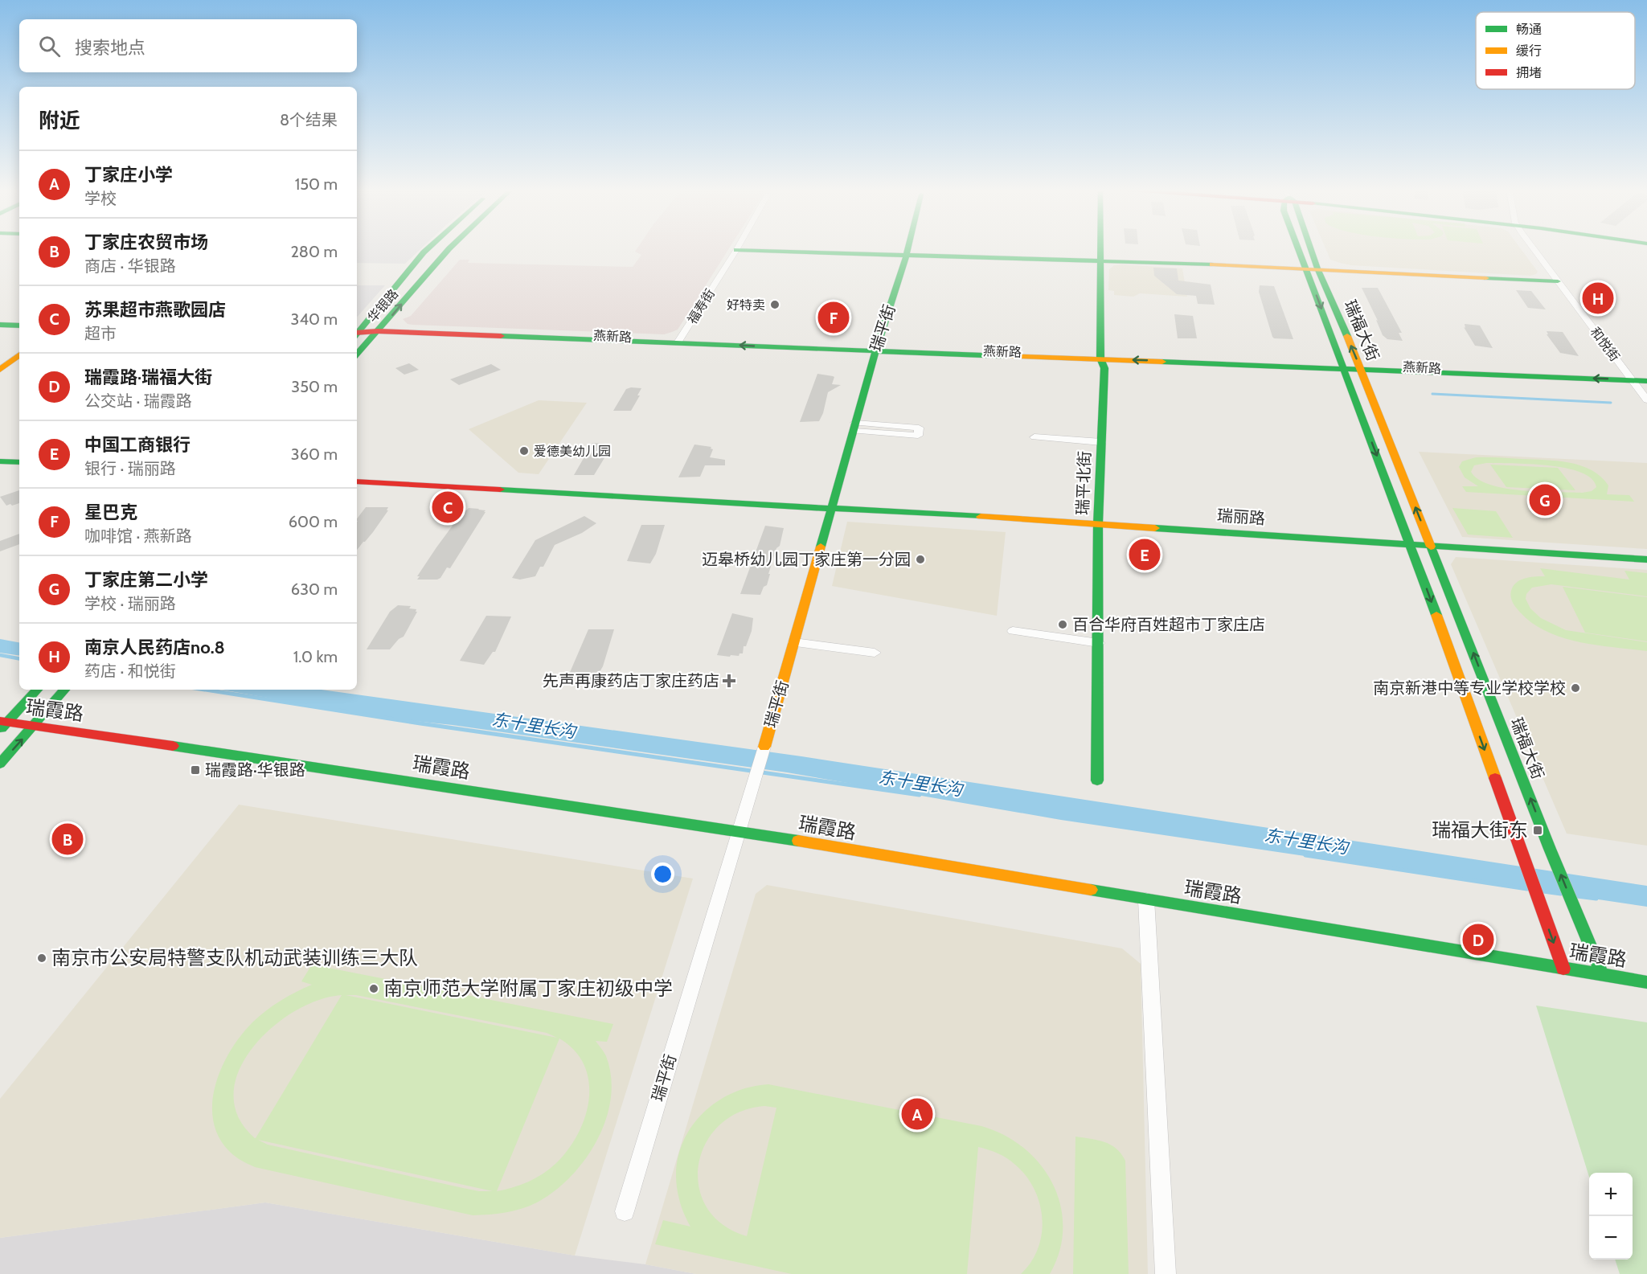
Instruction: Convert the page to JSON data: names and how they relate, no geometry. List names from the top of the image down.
{
  "streets": {
    "street": [
      "华银路",
      "福寿街",
      "瑞平街",
      "瑞福大街",
      "燕新路",
      "和悦街",
      "瑞平北街",
      "瑞丽路",
      "瑞霞路"
    ]
  },
  "crossings": [
    ["华银路", "燕新路"],
    ["福寿街", "燕新路"],
    ["瑞平街", "燕新路"],
    ["瑞平街", "瑞丽路"],
    ["瑞平街", "瑞霞路"],
    ["瑞福大街", "燕新路"],
    ["瑞福大街", "瑞丽路"],
    ["瑞福大街", "瑞霞路"],
    ["燕新路", "和悦街"],
    ["燕新路", "瑞平北街"],
    ["瑞平北街", "瑞丽路"]
  ],
  "water": ["东十里长沟"],
  "places": {
    "other": [
      "好特卖",
      "爱德美幼儿园",
      "迈皋桥幼儿园丁家庄第一分园",
      "百合华府百姓超市丁家庄店",
      "南京新港中等专业学校学校",
      "南京市公安局特警支队机动武装训练三大队",
      "南京师范大学附属丁家庄初级中学"
    ],
    "health": ["先声再康药店丁家庄药店"],
    "transit": ["瑞霞路·华银路", "瑞福大街东"]
  },
  "legend": ["畅通", "缓行", "拥堵"],
  "page": {
    "search": "搜索地点",
    "heading": ["附近", "8个结果"],
    "list": [
      {
        "mark": "A",
        "name": "丁家庄小学",
        "note": "学校",
        "value": "150 m"
      },
      {
        "mark": "B",
        "name": "丁家庄农贸市场",
        "note": "商店 · 华银路",
        "value": "280 m"
      },
      {
        "mark": "C",
        "name": "苏果超市燕歌园店",
        "note": "超市",
        "value": "340 m"
      },
      {
        "mark": "D",
        "name": "瑞霞路·瑞福大街",
        "note": "公交站 · 瑞霞路",
        "value": "350 m"
      },
      {
        "mark": "E",
        "name": "中国工商银行",
        "note": "银行 · 瑞丽路",
        "value": "360 m"
      },
      {
        "mark": "F",
        "name": "星巴克",
        "note": "咖啡馆 · 燕新路",
        "value": "600 m"
      },
      {
        "mark": "G",
        "name": "丁家庄第二小学",
        "note": "学校 · 瑞丽路",
        "value": "630 m"
      },
      {
        "mark": "H",
        "name": "南京人民药店no.8",
        "note": "药店 · 和悦街",
        "value": "1.0 km"
      }
    ],
    "pins": [
      "H",
      "F",
      "G",
      "C",
      "E",
      "B",
      "D",
      "A"
    ],
    "map_buttons": ["+", "−"]
  }
}
